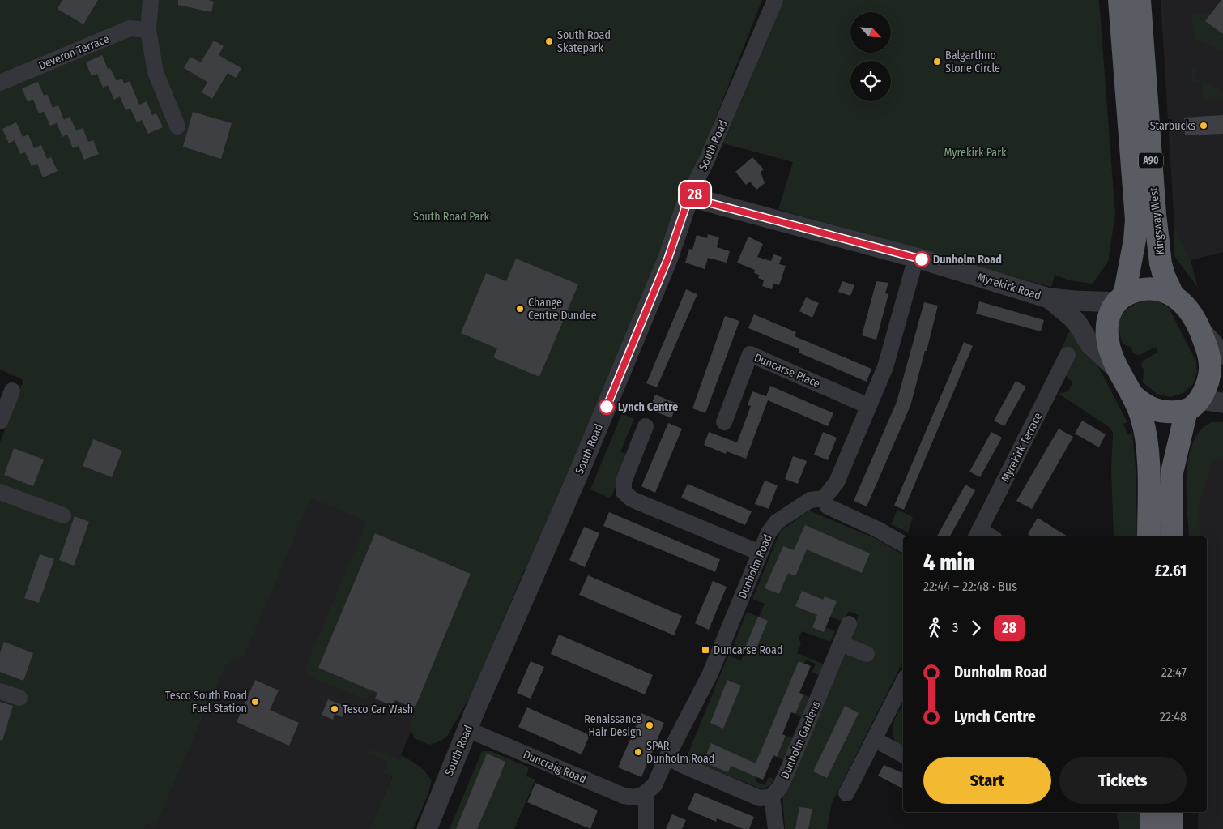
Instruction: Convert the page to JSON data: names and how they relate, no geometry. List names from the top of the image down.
{
  "streets": {
    "highway": ["A90", "Kingsway West"],
    "street": [
      "Deveron Terrace",
      "South Road",
      "Myrekirk Road",
      "Duncarse Place",
      "Myrekirk Terrace",
      "Dunholm Road",
      "Dunholm Gardens",
      "Duncraig Road"
    ]
  },
  "crossings": [
    ["South Road", "Myrekirk Road"],
    ["South Road", "Duncraig Road"],
    ["Kingsway West", "Myrekirk Road"],
    ["Dunholm Road", "Duncraig Road"]
  ],
  "parks": ["Myrekirk Park", "South Road Park"],
  "places": {
    "other": [
      "South Road Skatepark",
      "Balgarthno Stone Circle",
      "Starbucks",
      "Dunholm Road",
      "Change Centre Dundee",
      "Lynch Centre",
      "Tesco South Road Fuel Station",
      "Tesco Car Wash",
      "Renaissance Hair Design",
      "SPAR Dunholm Road"
    ],
    "transit": ["Duncarse Road"]
  },
  "lines": ["bus line 28"],
  "north": "bottom right",
  "page": {
    "on_map": "28",
    "heading": ["4 min", "22:44 – 22:48 · Bus", "£2.61"],
    "legs": ["3", "28"],
    "list": [
      {
        "name": "Dunholm Road",
        "value": "22:47"
      },
      {
        "name": "Lynch Centre",
        "value": "22:48"
      }
    ],
    "buttons": ["Start", "Tickets"]
  }
}
